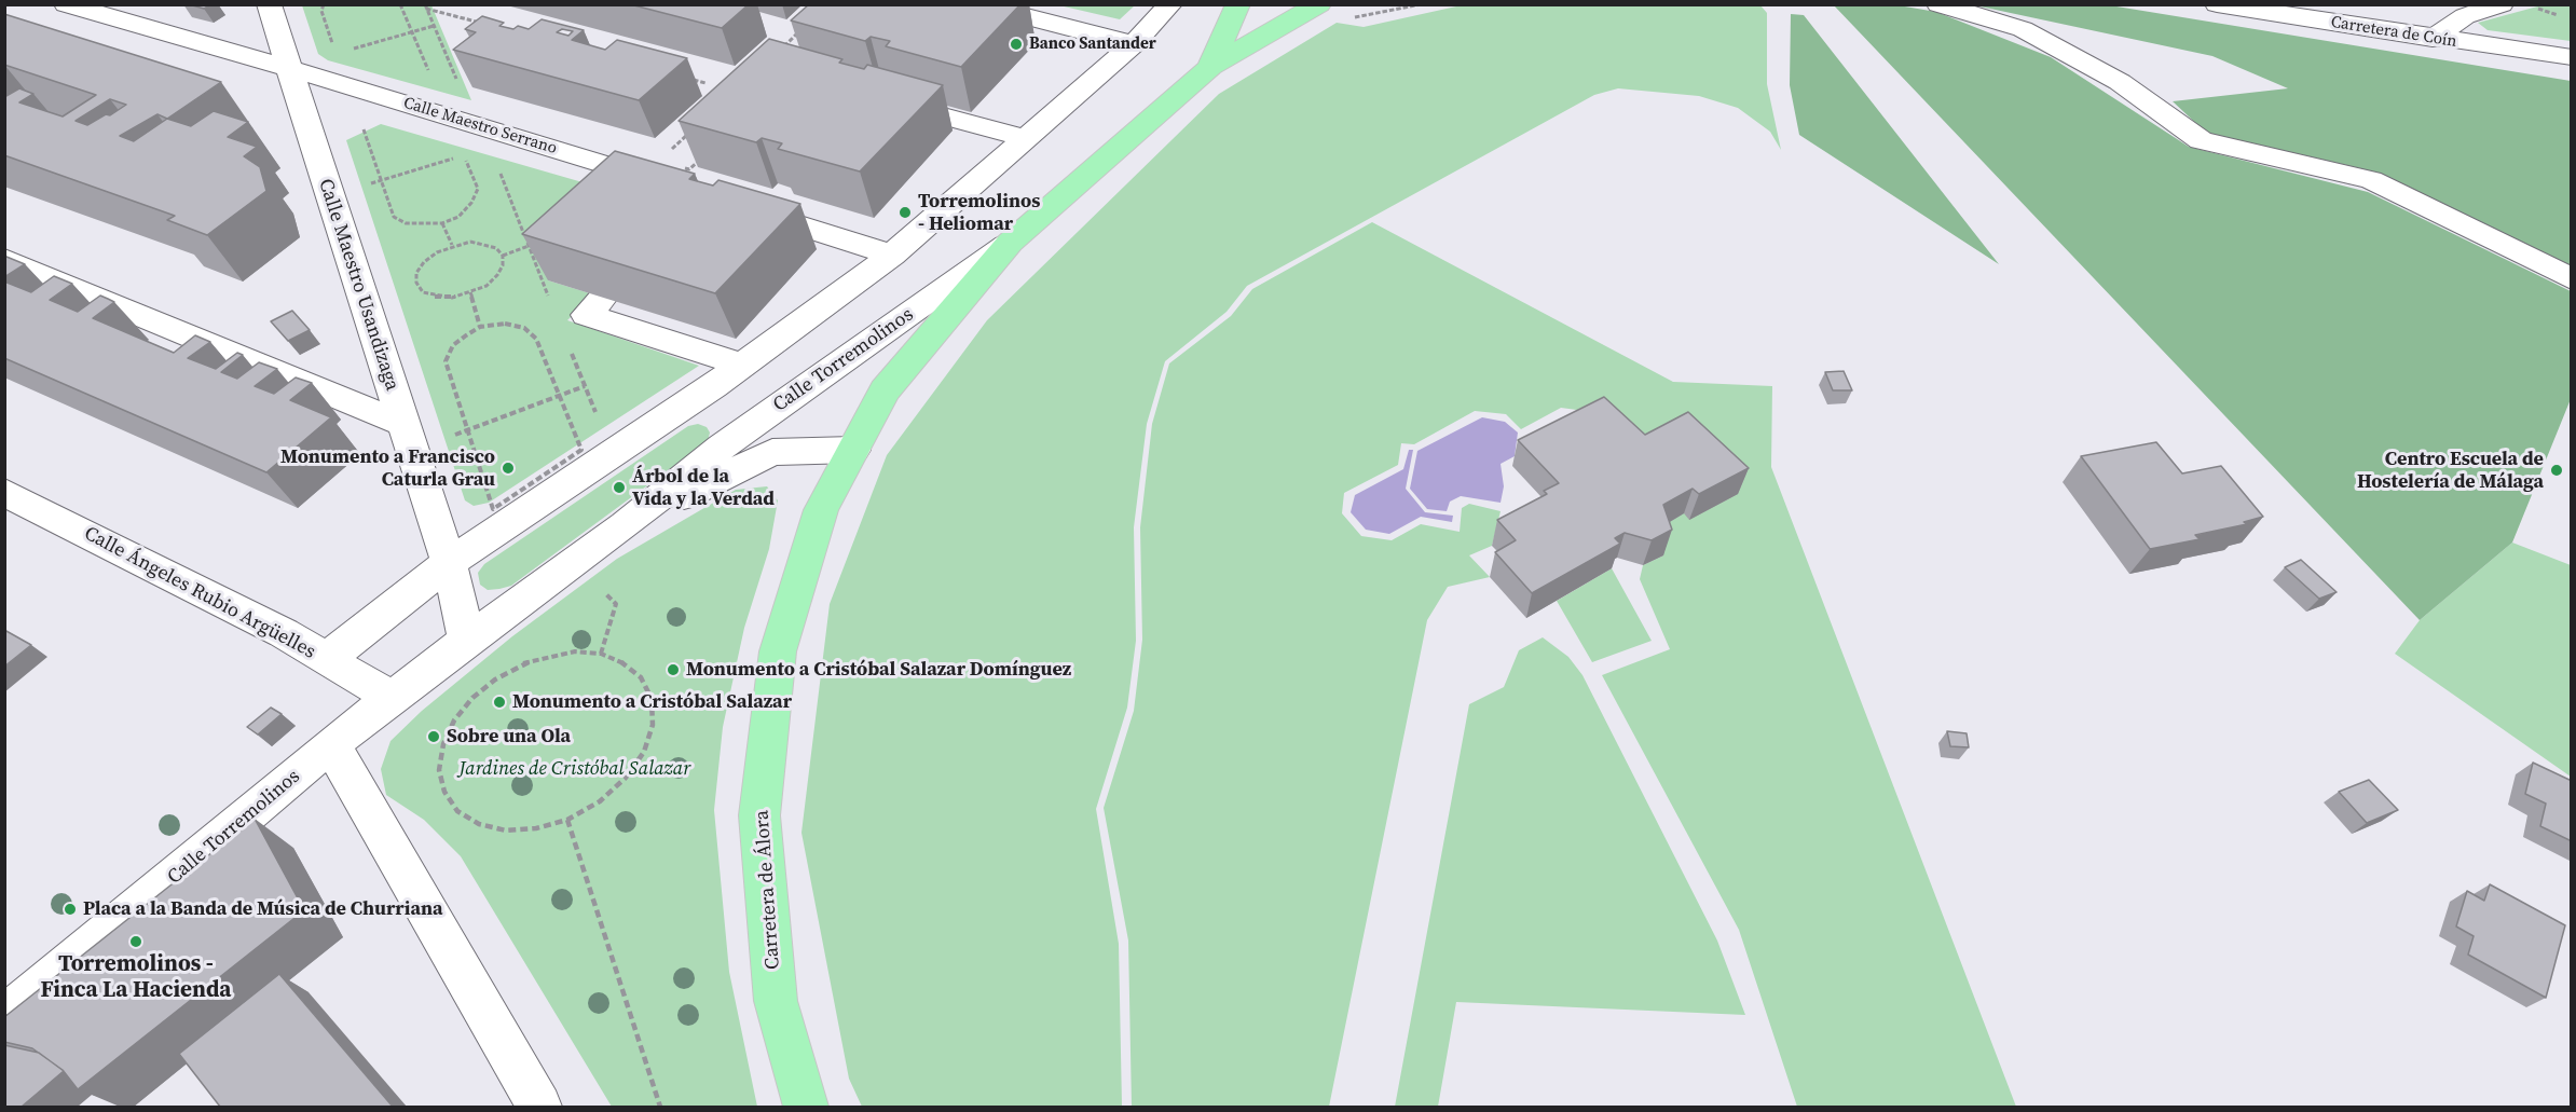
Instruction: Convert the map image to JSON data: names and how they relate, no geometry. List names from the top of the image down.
{
  "streets": {
    "main road": ["Calle Torremolinos", "Carretera de Álora"],
    "street": [
      "Carretera de Coín",
      "Calle Maestro Serrano",
      "Calle Maestro Usandizaga",
      "Calle Ángeles Rubio Argüelles"
    ]
  },
  "crossings": [
    ["Calle Maestro Serrano", "Calle Maestro Usandizaga"],
    ["Calle Torremolinos", "Calle Ángeles Rubio Argüelles"],
    ["Calle Torremolinos", "Carretera de Álora"]
  ],
  "parks": ["Jardines de Cristóbal Salazar"],
  "places": [
    "Banco Santander",
    "Torremolinos - Heliomar",
    "Monumento a Francisco Caturla Grau",
    "Centro Escuela de Hostelería de Málaga",
    "Árbol de la Vida y la Verdad",
    "Monumento a Cristóbal Salazar Domínguez",
    "Monumento a Cristóbal Salazar",
    "Sobre una Ola",
    "Placa a la Banda de Música de Churriana",
    "Torremolinos - Finca La Hacienda"
  ]
}
